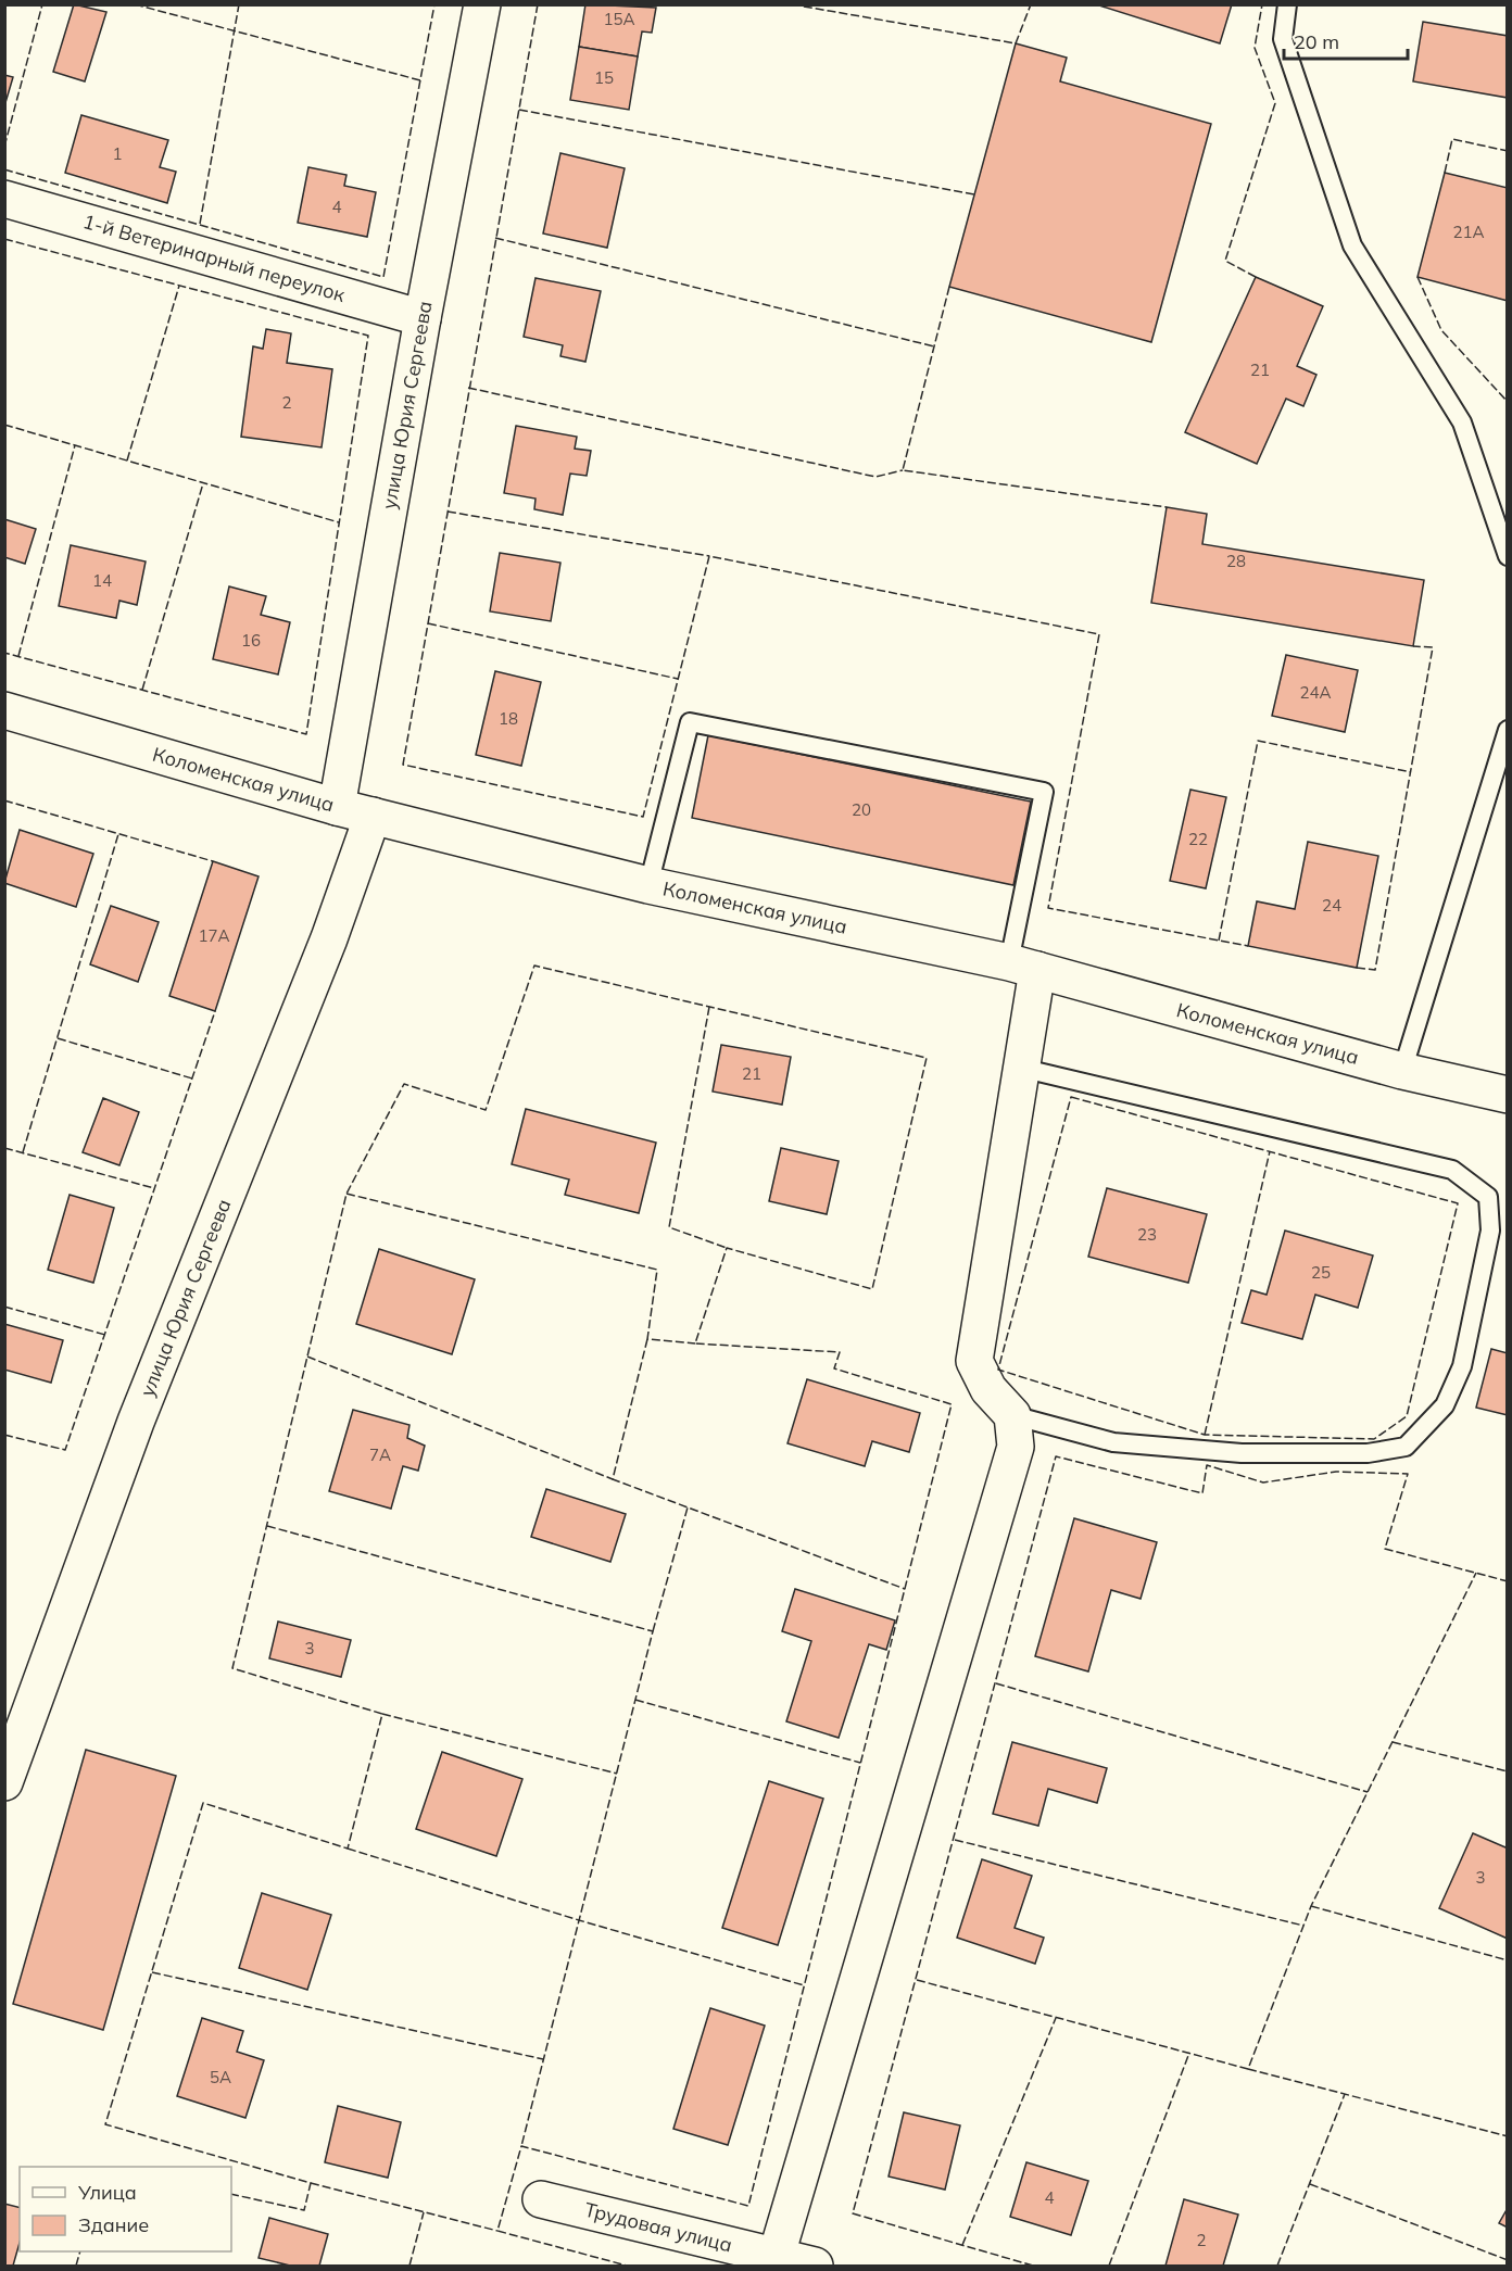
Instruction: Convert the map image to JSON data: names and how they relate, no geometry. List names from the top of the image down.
{
  "streets": {
    "street": [
      "1-й Ветеринарный переулок",
      "улица Юрия Сергеева",
      "Коломенская улица",
      "Трудовая улица"
    ]
  },
  "crossings": [
    ["1-й Ветеринарный переулок", "улица Юрия Сергеева"],
    ["улица Юрия Сергеева", "Коломенская улица"]
  ],
  "house_numbers": [
    "15А",
    "15",
    "1",
    "4",
    "21А",
    "21",
    "2",
    "28",
    "14",
    "16",
    "24А",
    "18",
    "20",
    "22",
    "24",
    "17А",
    "21",
    "23",
    "25",
    "7А",
    "3",
    "3",
    "5А",
    "4",
    "2"
  ],
  "legend": ["Улица", "Здание"],
  "scale_bar": "20 m"
}
